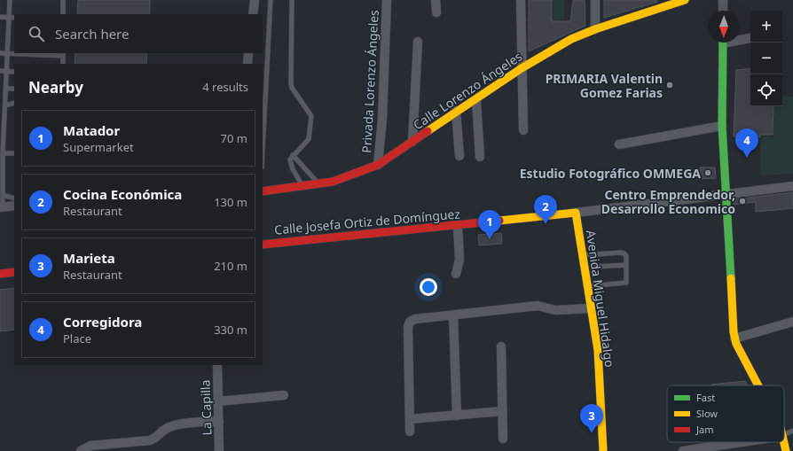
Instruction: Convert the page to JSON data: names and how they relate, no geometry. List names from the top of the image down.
{
  "streets": {
    "street": [
      "Privada Lorenzo Ángeles",
      "Calle Lorenzo Ángeles",
      "Calle Josefa Ortiz de Domínguez",
      "Avenida Miguel Hidalgo",
      "La Capilla"
    ]
  },
  "crossings": [
    ["Privada Lorenzo Ángeles", "Calle Lorenzo Ángeles"],
    ["Calle Josefa Ortiz de Domínguez", "Avenida Miguel Hidalgo"]
  ],
  "places": ["PRIMARIA Valentin Gomez Farias", "Estudio Fotográfico OMMEGA", "Centro Emprendedor, Desarrollo Economico"],
  "legend": ["Fast", "Slow", "Jam"],
  "north": "bottom",
  "page": {
    "map_buttons": ["+", "−"],
    "search": "Search here",
    "heading": ["Nearby", "4 results"],
    "list": [
      {
        "mark": "1",
        "name": "Matador",
        "note": "Supermarket",
        "value": "70 m"
      },
      {
        "mark": "2",
        "name": "Cocina Económica",
        "note": "Restaurant",
        "value": "130 m"
      },
      {
        "mark": "3",
        "name": "Marieta",
        "note": "Restaurant",
        "value": "210 m"
      },
      {
        "mark": "4",
        "name": "Corregidora",
        "note": "Place",
        "value": "330 m"
      }
    ],
    "pins": [
      "4",
      "2",
      "1",
      "3"
    ]
  }
}
